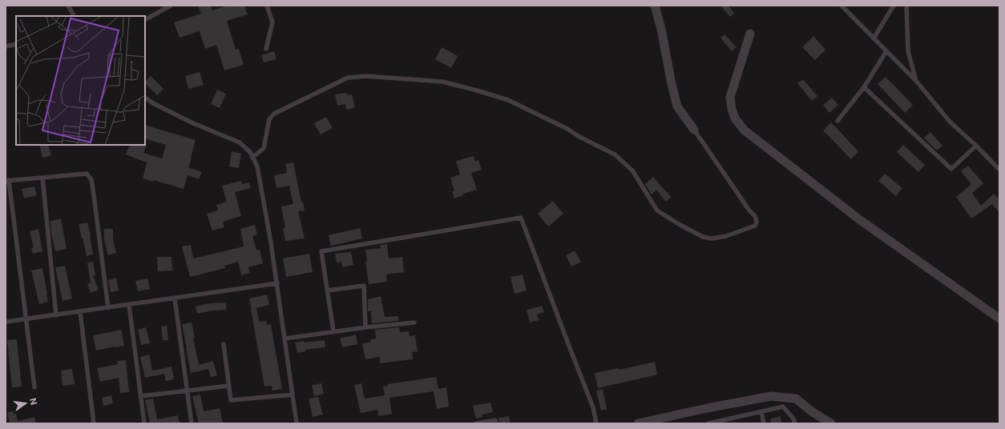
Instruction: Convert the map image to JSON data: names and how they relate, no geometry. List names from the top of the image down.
{
  "north": "right"
}
